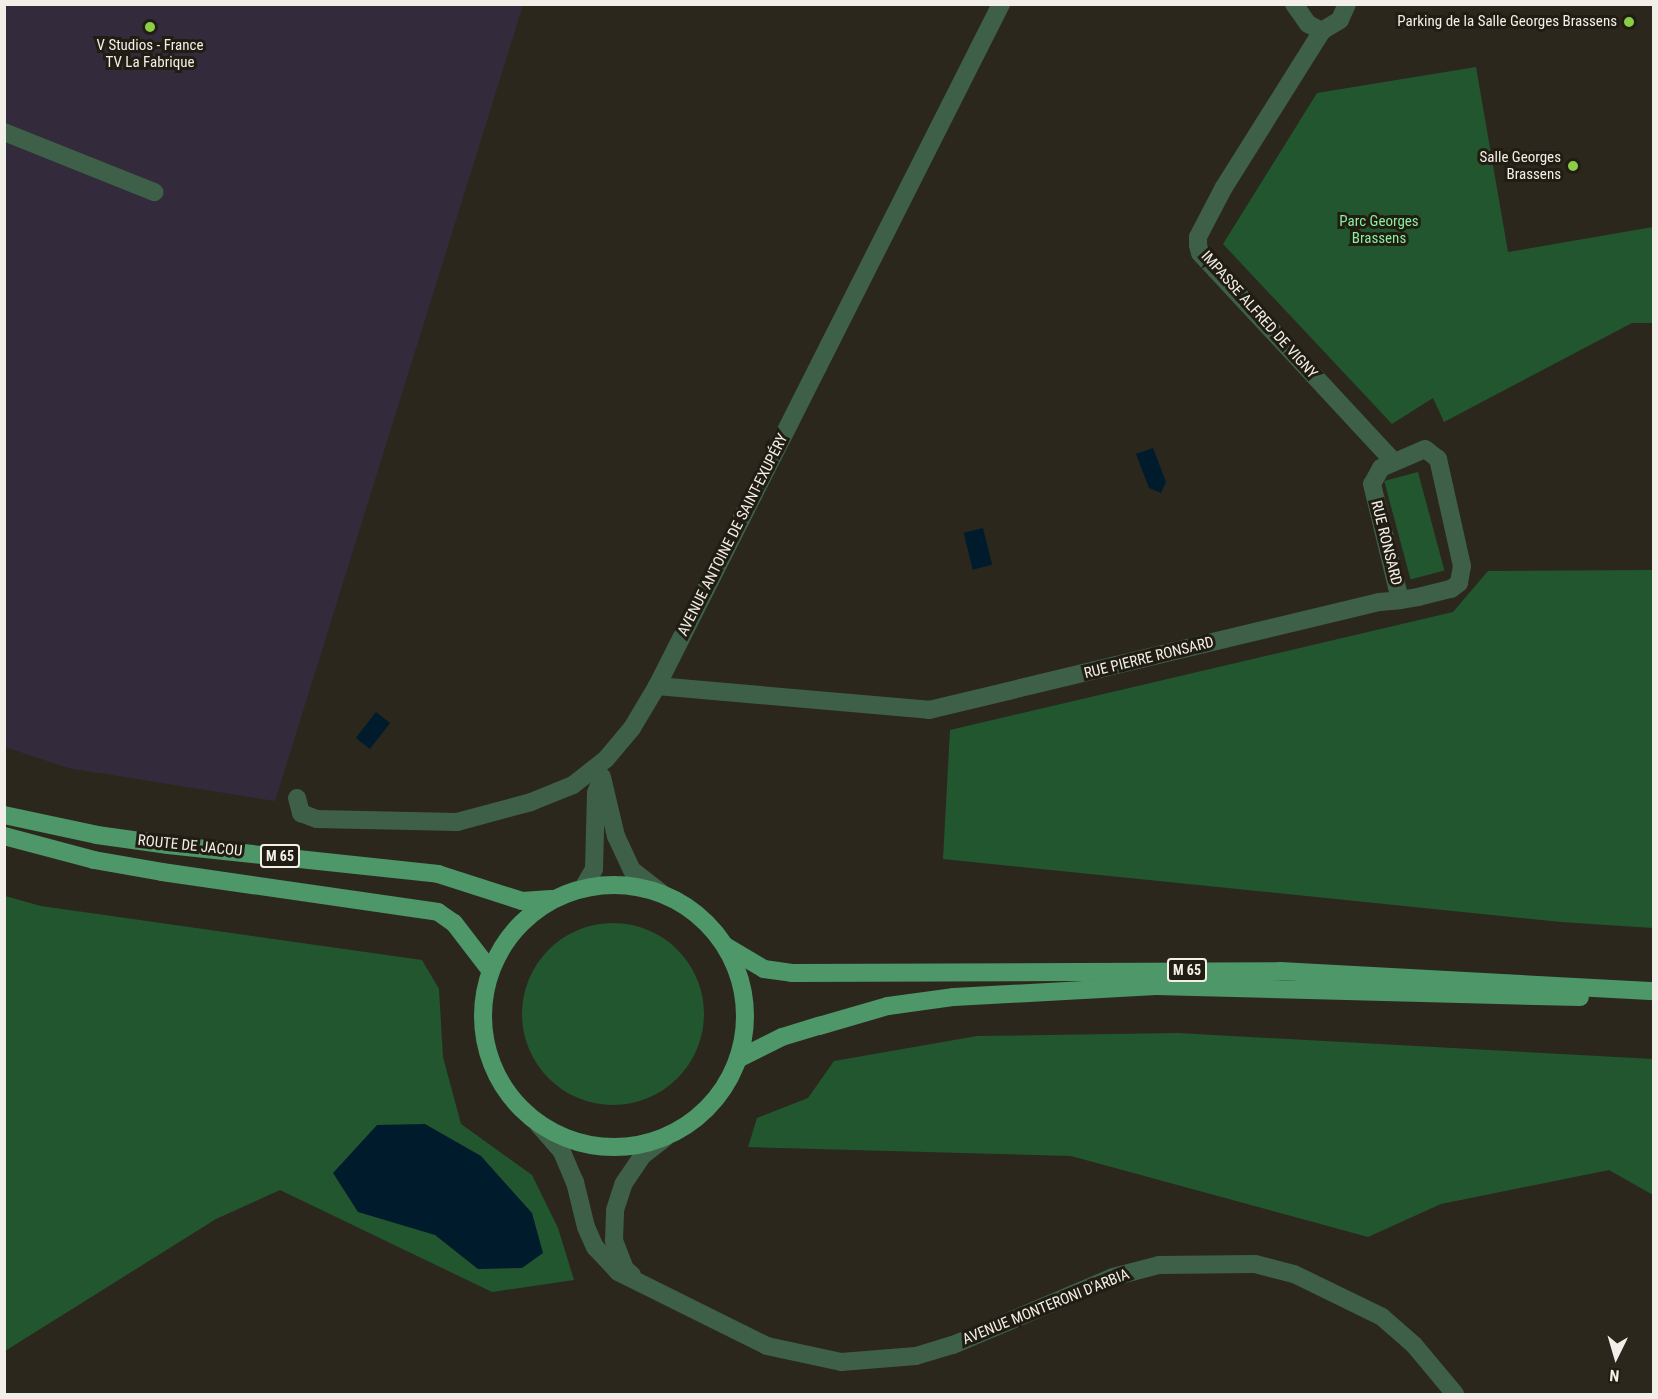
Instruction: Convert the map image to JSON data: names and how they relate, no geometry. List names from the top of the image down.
{
  "streets": {
    "main road": ["ROUTE DE JACOU", "M 65"],
    "street": [
      "IMPASSE ALFRED DE VIGNY",
      "AVENUE ANTOINE DE SAINT-EXUPÉRY",
      "RUE RONSARD",
      "RUE PIERRE RONSARD",
      "AVENUE MONTERONI D'ARBIA"
    ]
  },
  "crossings": [
    ["IMPASSE ALFRED DE VIGNY", "RUE RONSARD"],
    ["IMPASSE ALFRED DE VIGNY", "RUE PIERRE RONSARD"],
    ["AVENUE ANTOINE DE SAINT-EXUPÉRY", "RUE PIERRE RONSARD"],
    ["RUE RONSARD", "RUE PIERRE RONSARD"]
  ],
  "parks": ["Parc Georges Brassens"],
  "places": ["Parking de la Salle Georges Brassens", "V Studios - France TV La Fabrique", "Salle Georges Brassens"],
  "north": "bottom"
}
